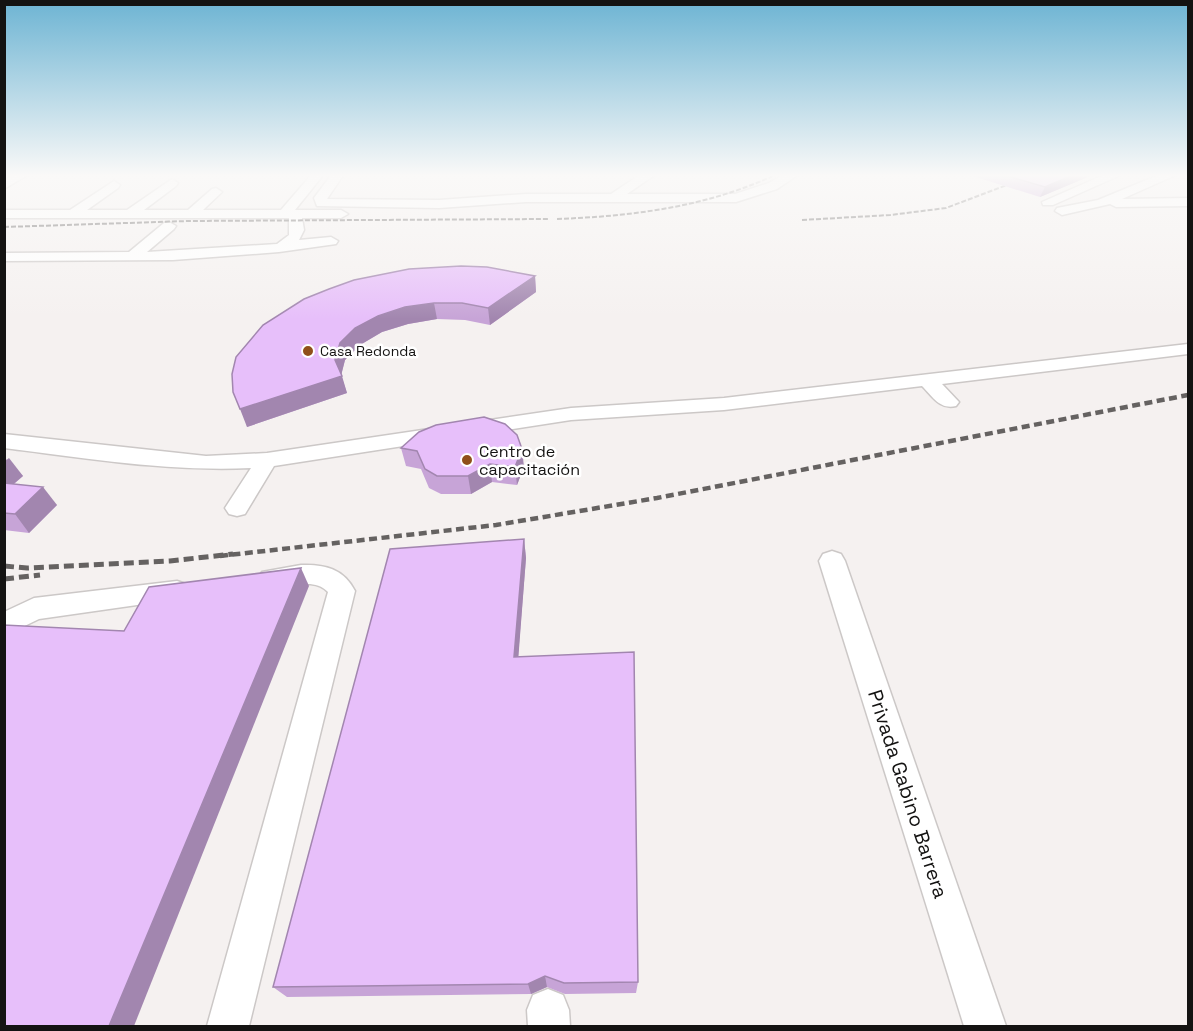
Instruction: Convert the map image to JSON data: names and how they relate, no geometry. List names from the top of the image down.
{
  "streets": {
    "street": ["Privada Gabino Barrera"]
  },
  "places": ["Casa Redonda", "Centro de capacitación"]
}
